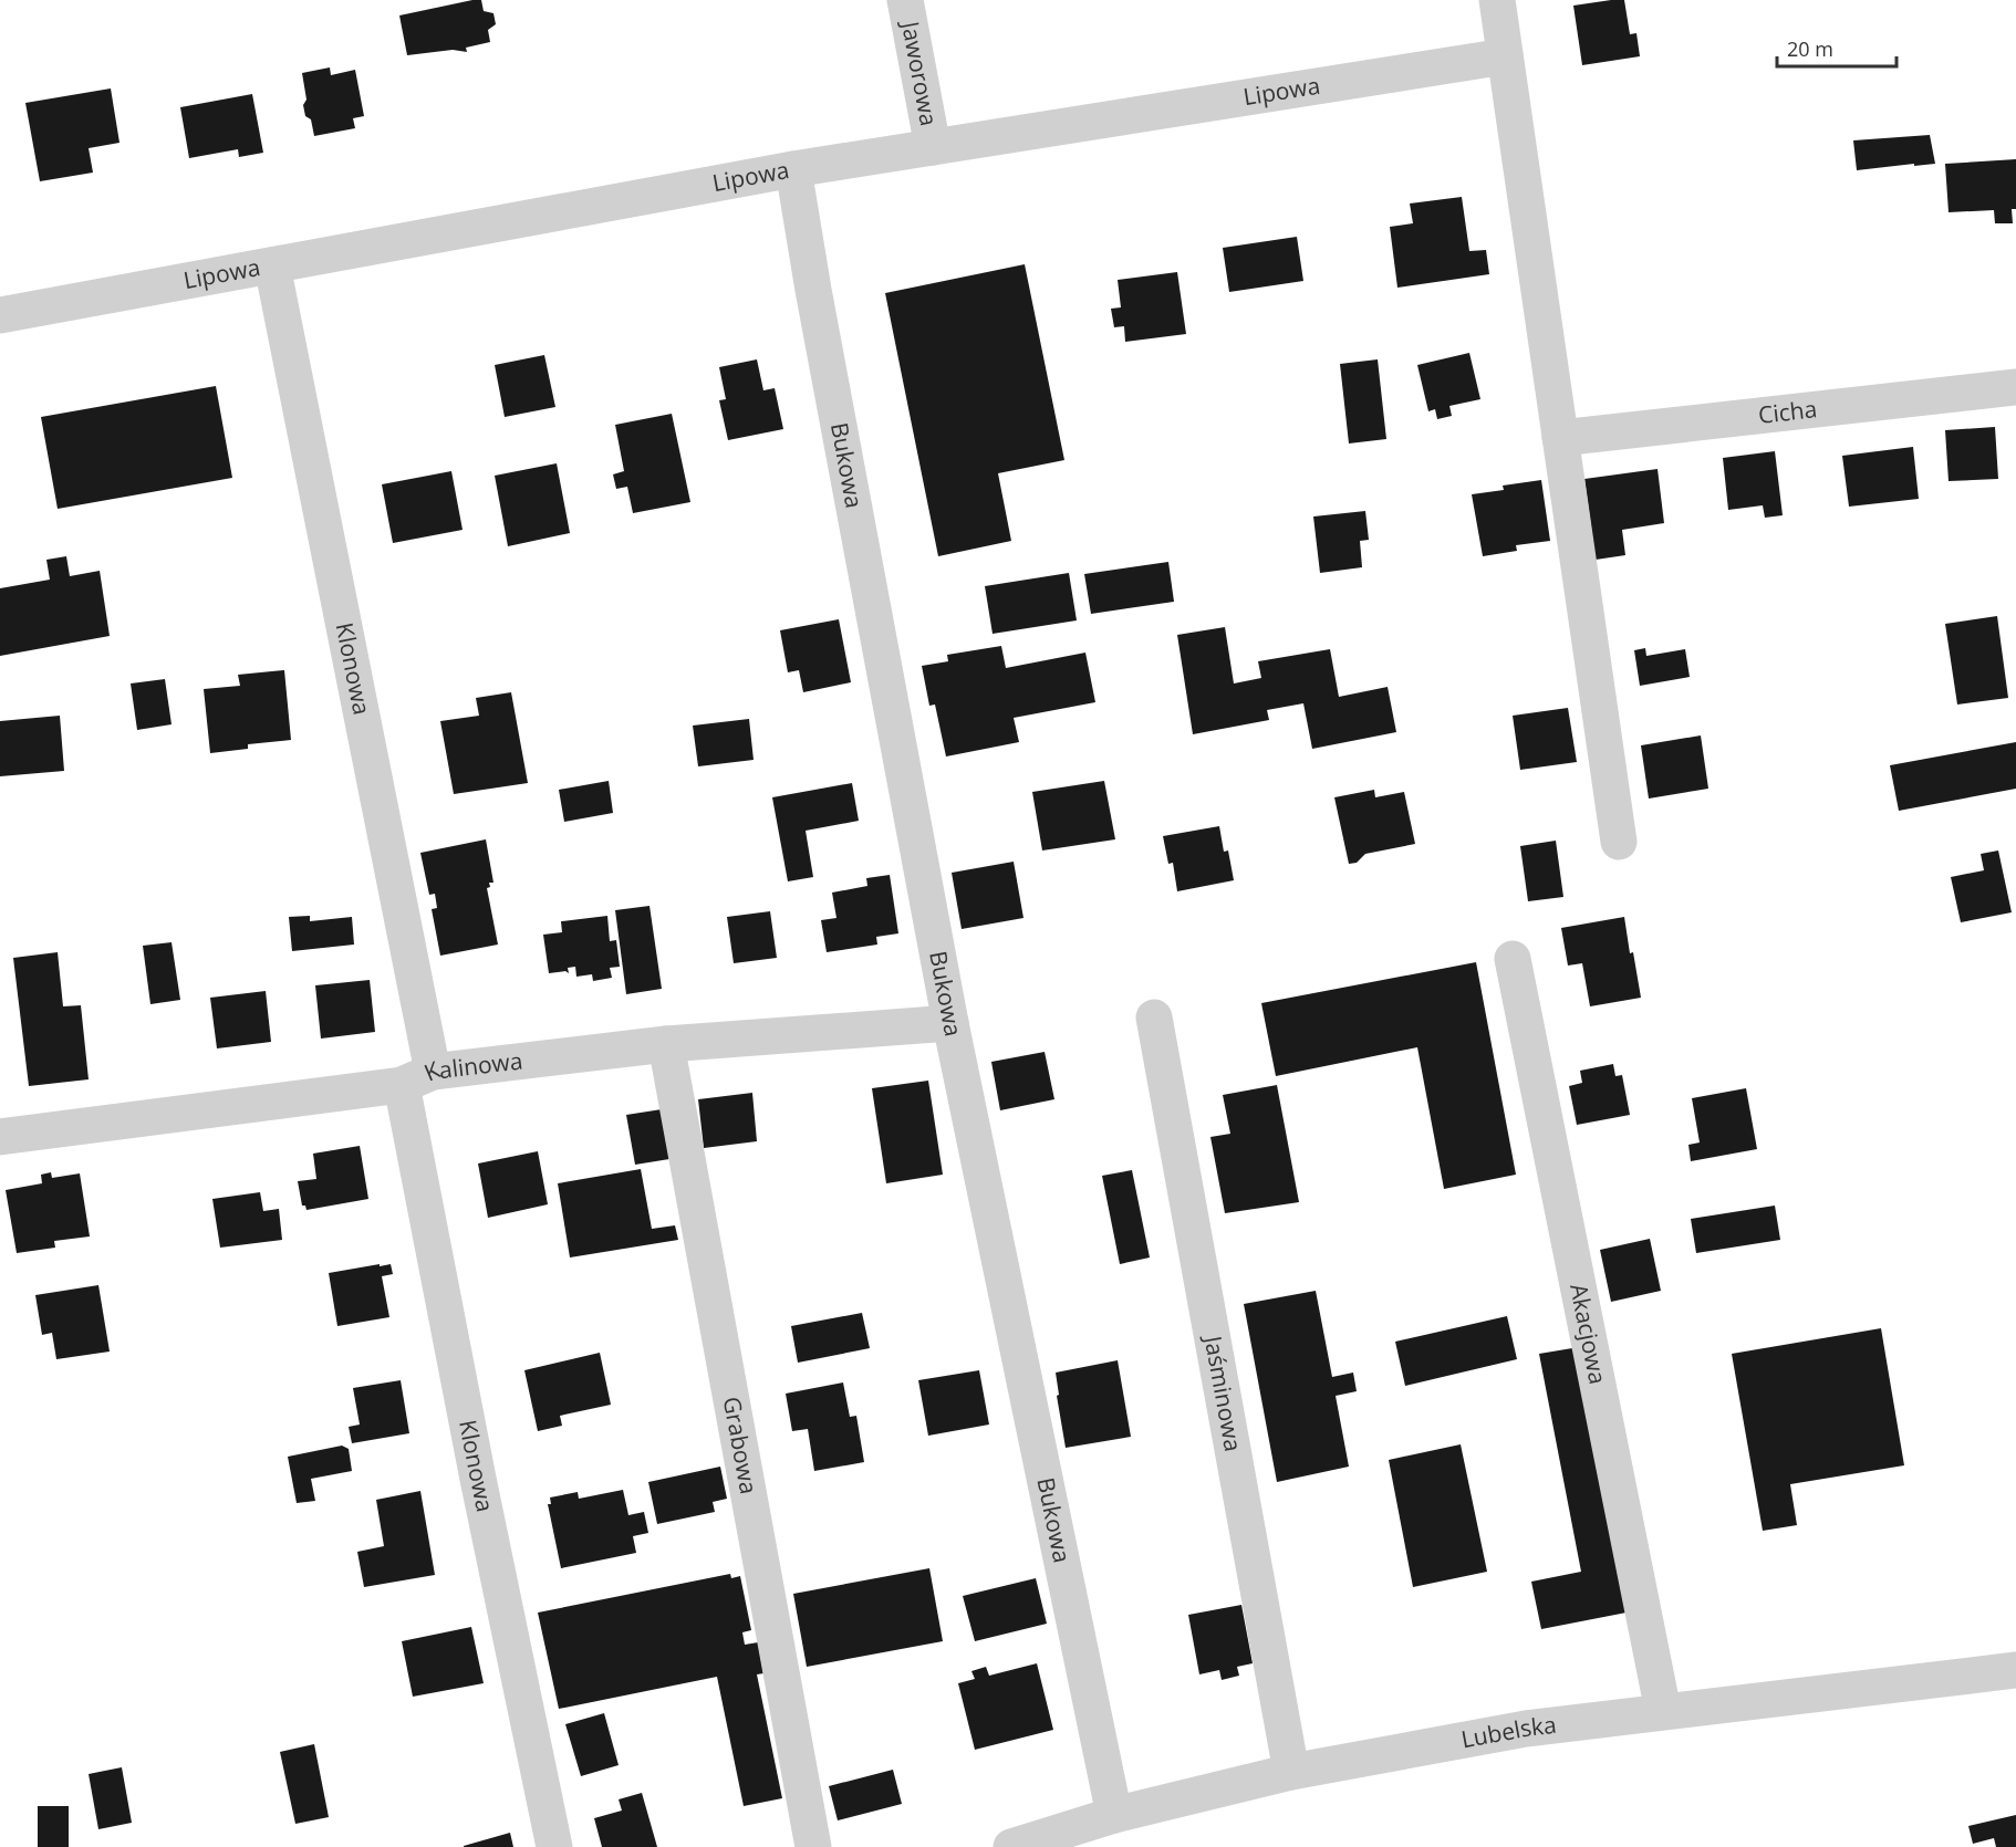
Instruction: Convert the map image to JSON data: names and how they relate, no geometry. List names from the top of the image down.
{
  "streets": {
    "street": [
      "Jaworowa",
      "Lipowa",
      "Cicha",
      "Bukowa",
      "Klonowa",
      "Kalinowa",
      "Akacjowa",
      "Jaśminowa",
      "Grabowa",
      "Lubelska"
    ]
  },
  "crossings": [
    ["Jaworowa", "Lipowa"],
    ["Lipowa", "Bukowa"],
    ["Lipowa", "Klonowa"],
    ["Bukowa", "Kalinowa"],
    ["Bukowa", "Lubelska"],
    ["Klonowa", "Kalinowa"],
    ["Kalinowa", "Grabowa"],
    ["Akacjowa", "Lubelska"],
    ["Jaśminowa", "Lubelska"]
  ],
  "scale_bar": "20 m"
}
